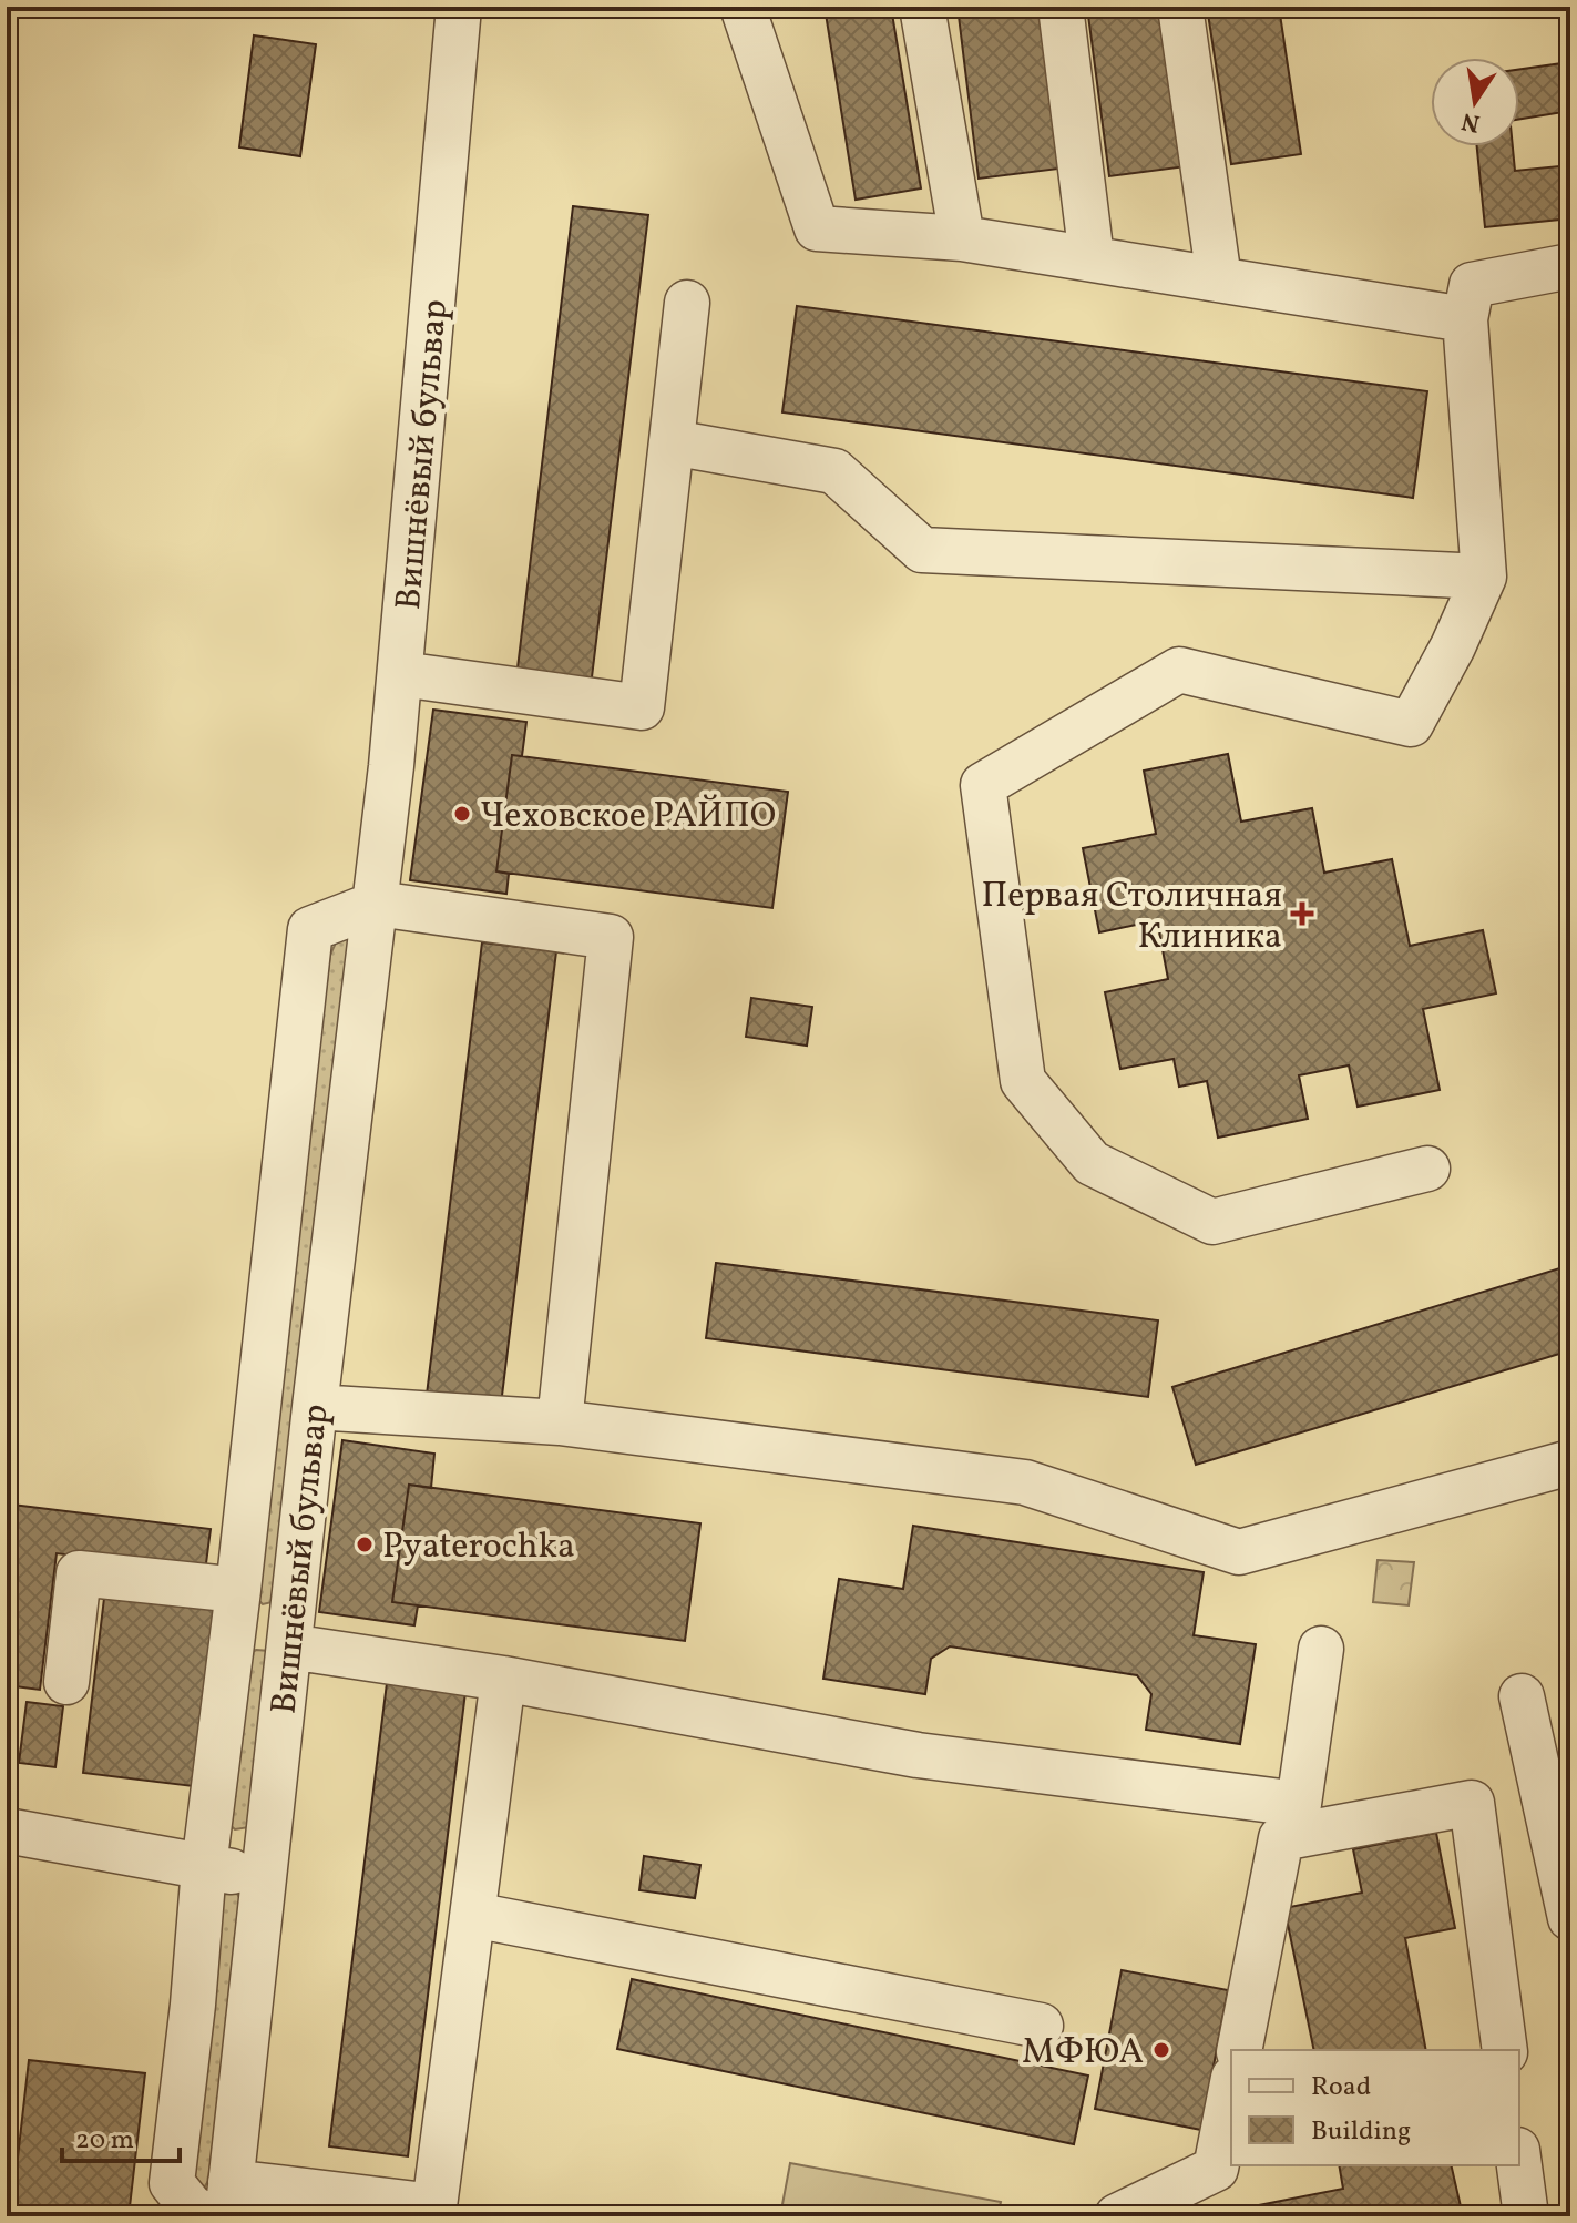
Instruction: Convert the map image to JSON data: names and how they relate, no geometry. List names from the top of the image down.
{
  "streets": {
    "street": ["Вишнёвый бульвар"]
  },
  "places": {
    "other": ["Чеховское РАЙПО", "Pyaterochka", "МФЮА"],
    "health": ["Первая Столичная Клиника"]
  },
  "legend": ["Road", "Building"],
  "scale_bar": "20 m",
  "north": "bottom"
}
